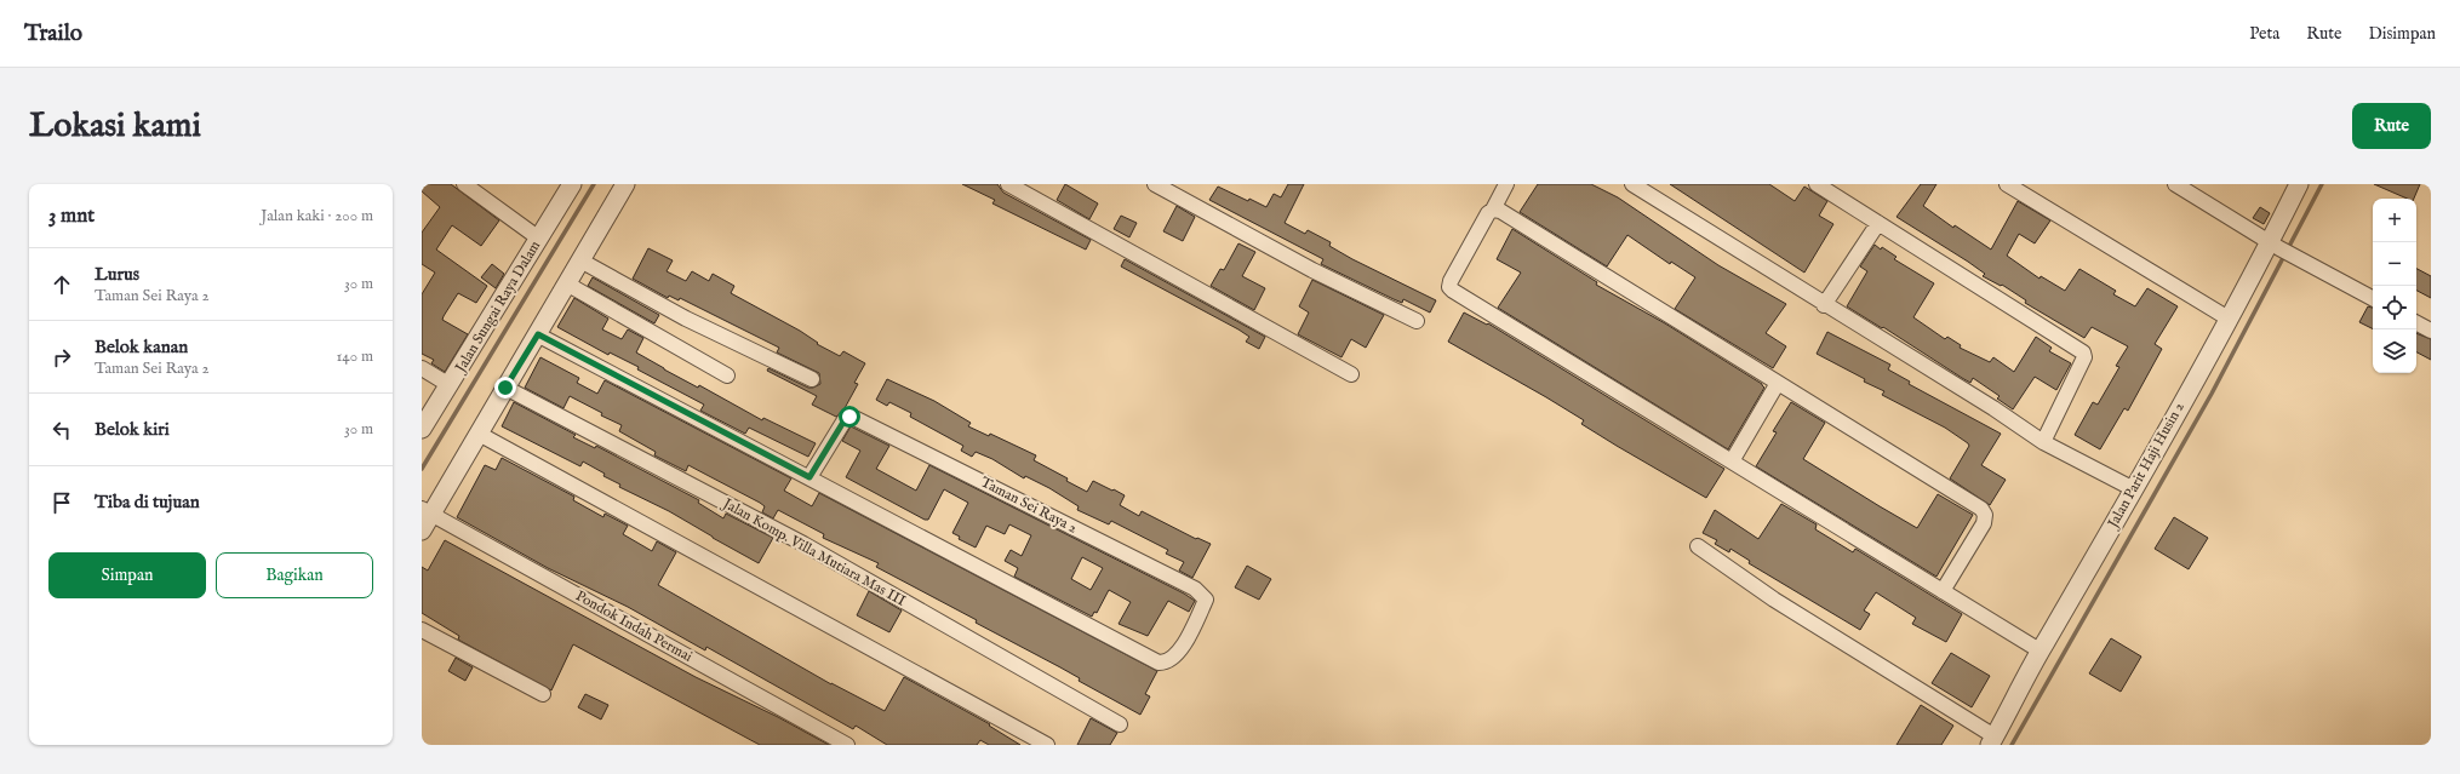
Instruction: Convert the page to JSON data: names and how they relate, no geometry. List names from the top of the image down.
{
  "streets": {
    "street": [
      "Jalan Sungai Raya Dalam",
      "Jalan Parit Haji Husin 2",
      "Taman Sei Raya 2",
      "Jalan Komp. Villa Mutiara Mas III",
      "Pondok Indah Permai"
    ]
  },
  "page": {
    "header": "Trailo",
    "nav": ["Peta", "Rute", "Disimpan"],
    "buttons": [
      "Rute",
      ["Simpan", "Bagikan"]
    ],
    "title": "Lokasi kami",
    "heading": ["3 mnt", "Jalan kaki · 200 m"],
    "map_buttons": ["+", "−"],
    "list": [
      ["Lurus", "Taman Sei Raya 2", "30 m"],
      ["Belok kanan", "Taman Sei Raya 2", "140 m"],
      ["Belok kiri", "30 m"],
      "Tiba di tujuan"
    ]
  }
}
